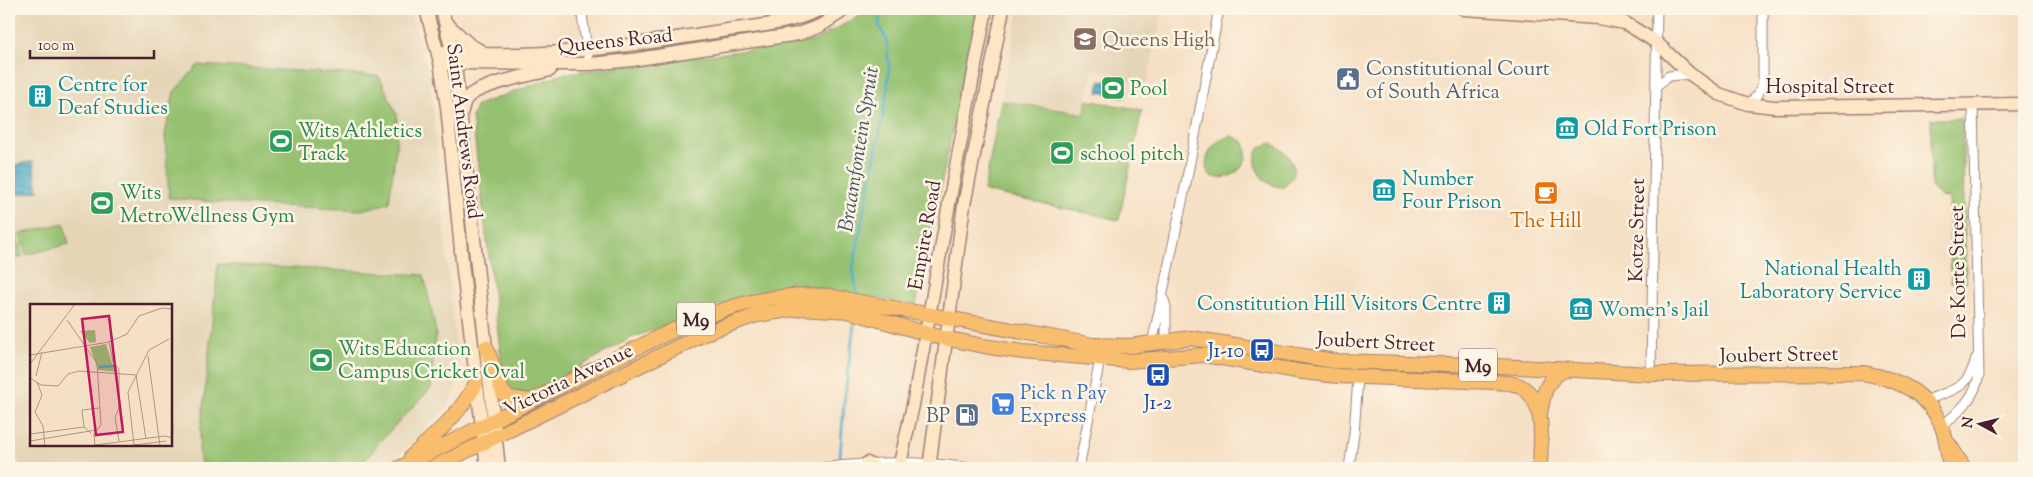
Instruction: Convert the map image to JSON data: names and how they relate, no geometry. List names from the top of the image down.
{
  "streets": {
    "main road": [
      "Queens Road",
      "Hospital Street",
      "Saint Andrews Road",
      "Empire Road",
      "M9",
      "Joubert Street",
      "Victoria Avenue"
    ],
    "street": ["Kotze Street", "De Korte Street"]
  },
  "crossings": [
    ["Queens Road", "Saint Andrews Road"],
    ["Hospital Street", "Kotze Street"],
    ["Hospital Street", "De Korte Street"],
    ["Saint Andrews Road", "Victoria Avenue"],
    ["Kotze Street", "Joubert Street"],
    ["Empire Road", "Joubert Street"],
    ["Empire Road", "Victoria Avenue"],
    ["De Korte Street", "M9"],
    ["De Korte Street", "Joubert Street"],
    ["M9", "Joubert Street"],
    ["Joubert Street", "Victoria Avenue"]
  ],
  "water": ["Braamfontein Spruit"],
  "places": {
    "school or university": ["Queens High"],
    "public building": ["Constitutional Court of South Africa"],
    "sports": [
      "Pool",
      "Wits Athletics Track",
      "school pitch",
      "Wits MetroWellness Gym",
      "Wits Education Campus Cricket Oval"
    ],
    "building": ["Centre for Deaf Studies", "National Health Laboratory Service", "Constitution Hill Visitors Centre"],
    "museum": ["Old Fort Prison", "Number Four Prison", "Women's Jail"],
    "cafe": ["The Hill"],
    "bus stop": ["J1-10", "J1-2"],
    "supermarket": ["Pick n Pay Express"],
    "fuel station": ["BP"]
  },
  "scale_bar": "100 m",
  "north": "left"
}
